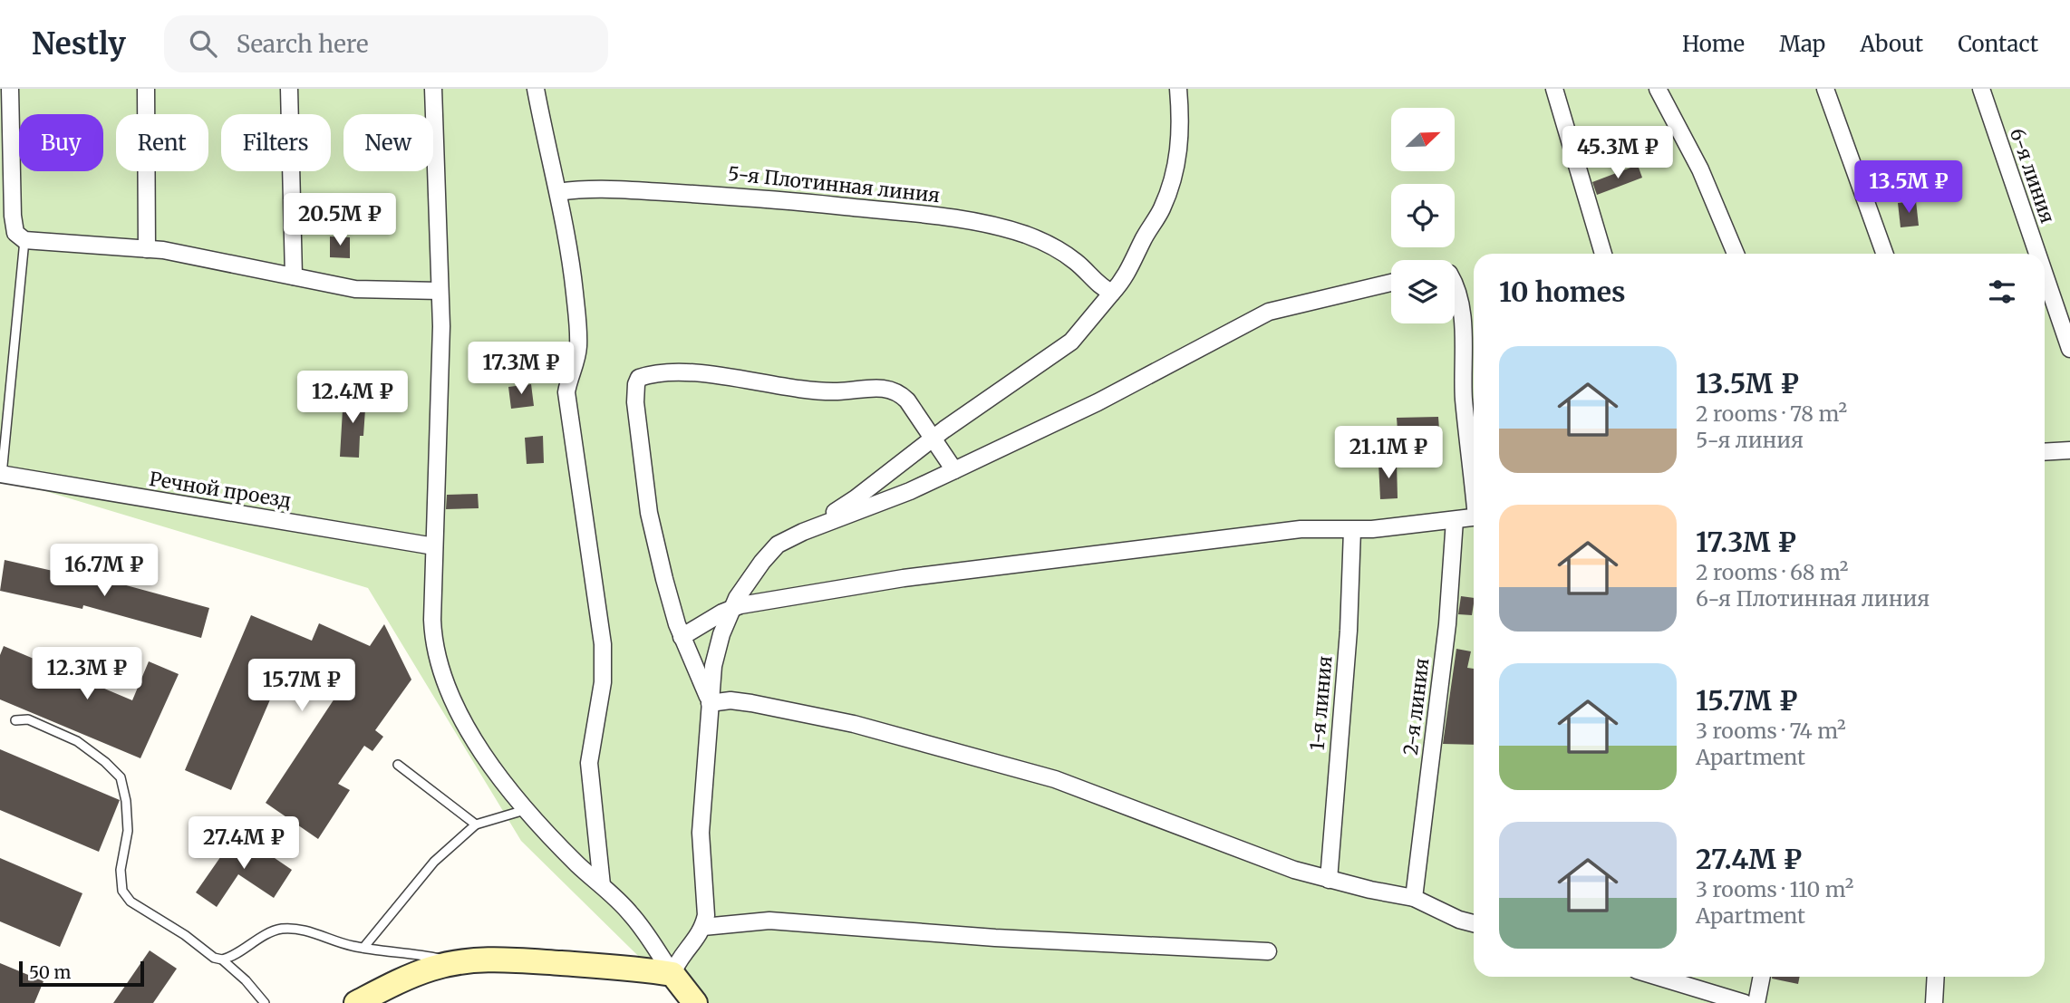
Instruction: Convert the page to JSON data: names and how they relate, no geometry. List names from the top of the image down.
{
  "streets": {
    "street": [
      "6-я линия",
      "5-я Плотинная линия",
      "Речной проезд",
      "1-я линия",
      "2-я линия"
    ]
  },
  "scale_bar": "50 m",
  "north": "top right",
  "page": {
    "header": "Nestly",
    "search": "Search here",
    "nav": [
      "Home",
      "Map",
      "About",
      "Contact"
    ],
    "chip": [
      "Buy",
      "Rent",
      "Filters",
      "New"
    ],
    "price": [
      "45.3M ₽",
      "13.5M ₽",
      "20.5M ₽",
      "17.3M ₽",
      "12.4M ₽",
      "21.1M ₽",
      "16.7M ₽",
      "12.3M ₽",
      "15.7M ₽",
      "27.4M ₽"
    ],
    "heading": "10 homes",
    "list": [
      {
        "name": "13.5M ₽",
        "note": "2 rooms · 78 m² · 5-я линия"
      },
      {
        "name": "17.3M ₽",
        "note": "2 rooms · 68 m² · 6-я Плотинная линия"
      },
      {
        "name": "15.7M ₽",
        "note": "3 rooms · 74 m² · Apartment"
      },
      {
        "name": "27.4M ₽",
        "note": "3 rooms · 110 m² · Apartment"
      }
    ],
    "scale": "50 m"
  }
}
